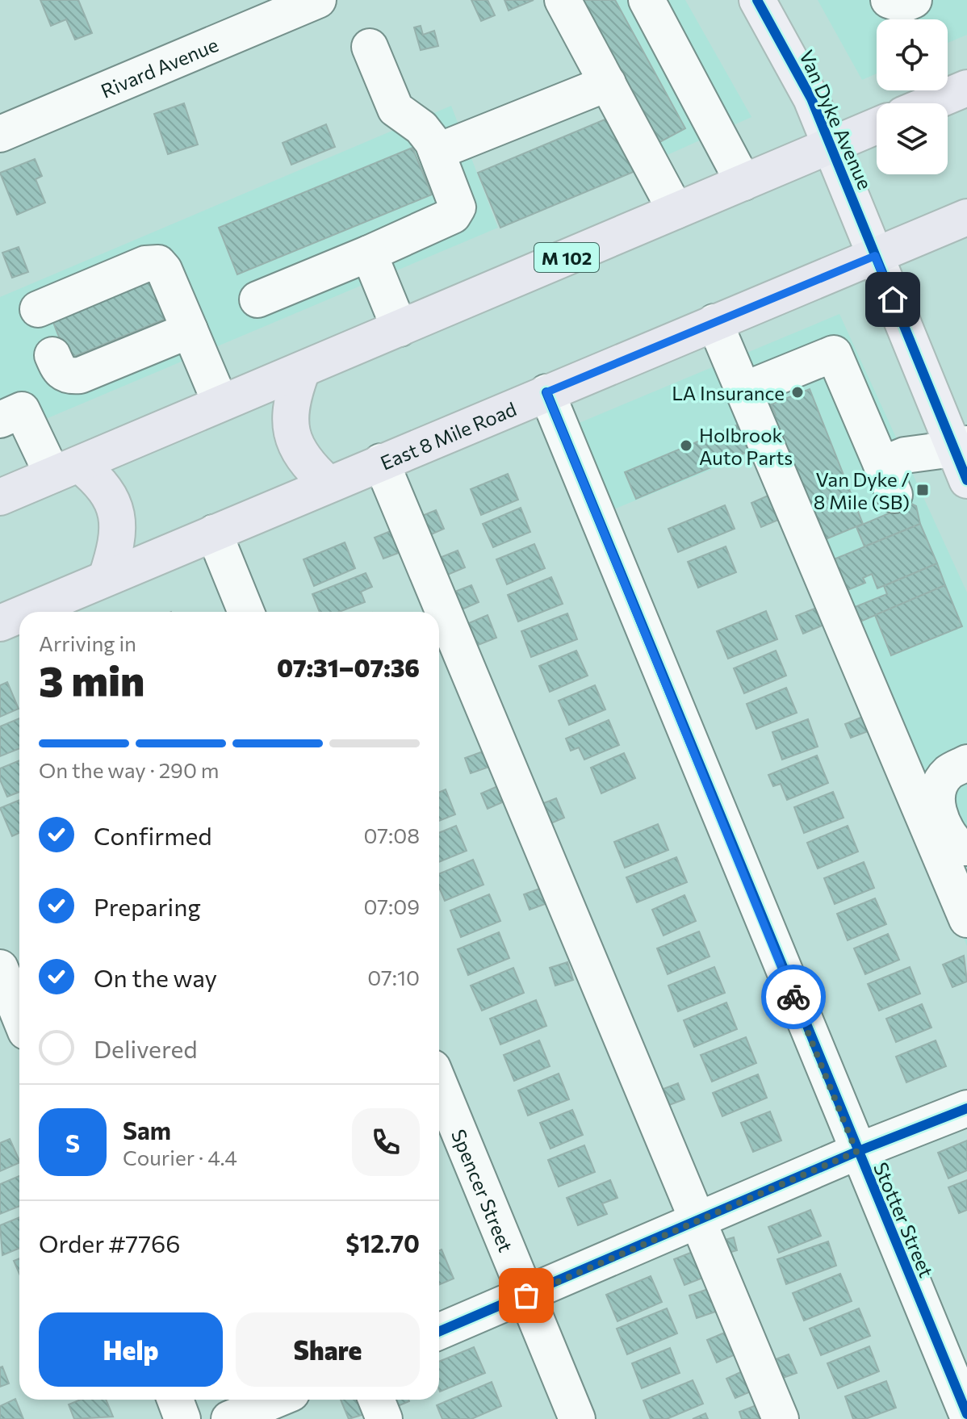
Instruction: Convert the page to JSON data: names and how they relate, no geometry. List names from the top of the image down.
{
  "streets": {
    "highway": ["M 102", "East 8 Mile Road"],
    "main road": ["Van Dyke Avenue"],
    "street": ["Rivard Avenue", "Spencer Street", "Stotter Street"]
  },
  "crossings": [
    ["Van Dyke Avenue", "M 102"],
    ["Van Dyke Avenue", "East 8 Mile Road"],
    ["East 8 Mile Road", "Stotter Street"]
  ],
  "places": {
    "other": ["LA Insurance", "Holbrook Auto Parts"],
    "transit": ["Van Dyke / 8 Mile (SB)"]
  },
  "page": {
    "heading": ["3 min", "Arriving in", "07:31–07:36"],
    "panel": [
      "Sam",
      "Courier · 4.4",
      "Order #7766",
      "$12.70"
    ],
    "bar": "On the way · 290 m",
    "list": [
      ["Confirmed", "07:08"],
      ["Preparing", "07:09"],
      ["On the way", "07:10"],
      "Delivered"
    ],
    "round": "S",
    "buttons": ["Help", "Share"]
  }
}
